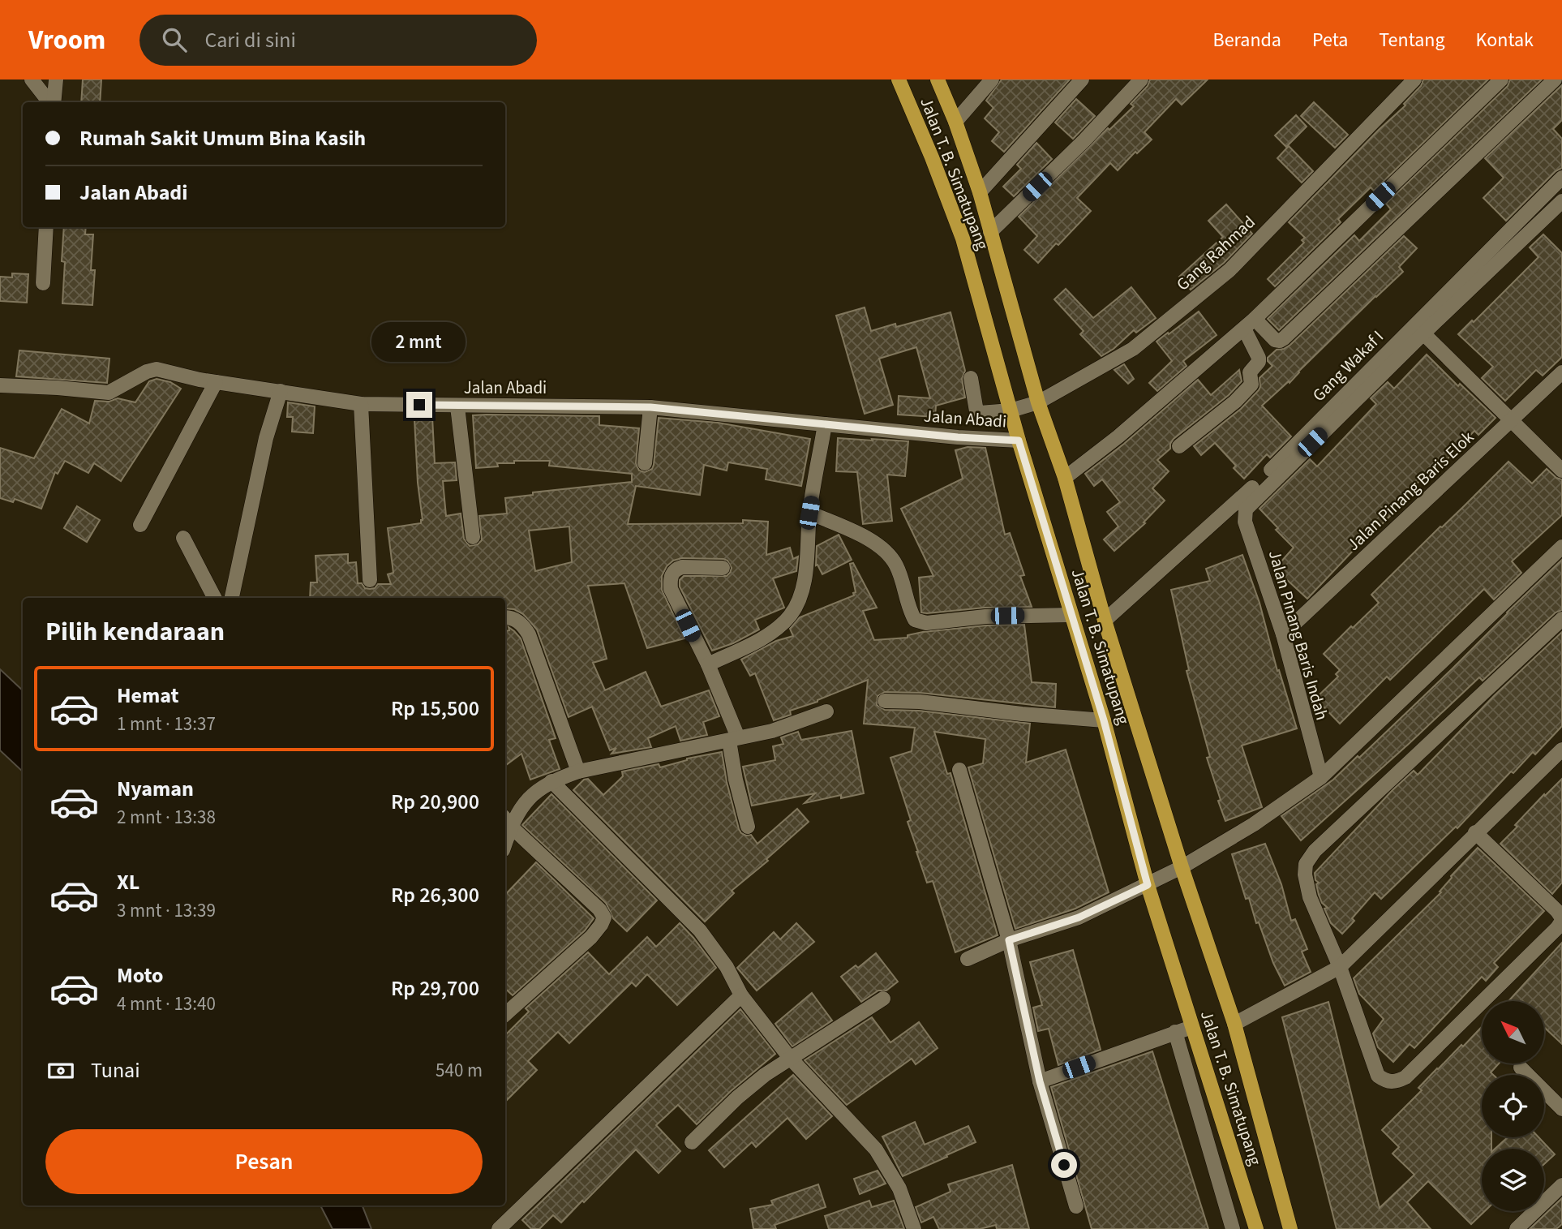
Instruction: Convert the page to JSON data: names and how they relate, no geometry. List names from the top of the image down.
{
  "streets": {
    "main road": ["Jalan T. B. Simatupang"],
    "street": [
      "Gang Rahmad",
      "Gang Wakaf I",
      "Jalan Abadi",
      "Jalan Pinang Baris Elok",
      "Jalan Pinang Baris Indah"
    ]
  },
  "crossings": [
    ["Jalan T. B. Simatupang", "Gang Rahmad"],
    ["Jalan T. B. Simatupang", "Gang Wakaf I"],
    ["Jalan T. B. Simatupang", "Jalan Abadi"],
    ["Jalan Pinang Baris Elok", "Jalan Pinang Baris Indah"]
  ],
  "north": "top left",
  "page": {
    "header": "Vroom",
    "search": "Cari di sini",
    "nav": [
      "Beranda",
      "Peta",
      "Tentang",
      "Kontak"
    ],
    "banner": ["Rumah Sakit Umum Bina Kasih", "Jalan Abadi"],
    "bubble": "2 mnt",
    "heading": "Pilih kendaraan",
    "list": [
      {
        "name": "Hemat",
        "note": "1 mnt · 13:37",
        "value": "Rp 15,500"
      },
      {
        "name": "Nyaman",
        "note": "2 mnt · 13:38",
        "value": "Rp 20,900"
      },
      {
        "name": "XL",
        "note": "3 mnt · 13:39",
        "value": "Rp 26,300"
      },
      {
        "name": "Moto",
        "note": "4 mnt · 13:40",
        "value": "Rp 29,700"
      }
    ],
    "pay": ["Tunai", "540 m"],
    "buttons": "Pesan"
  }
}
